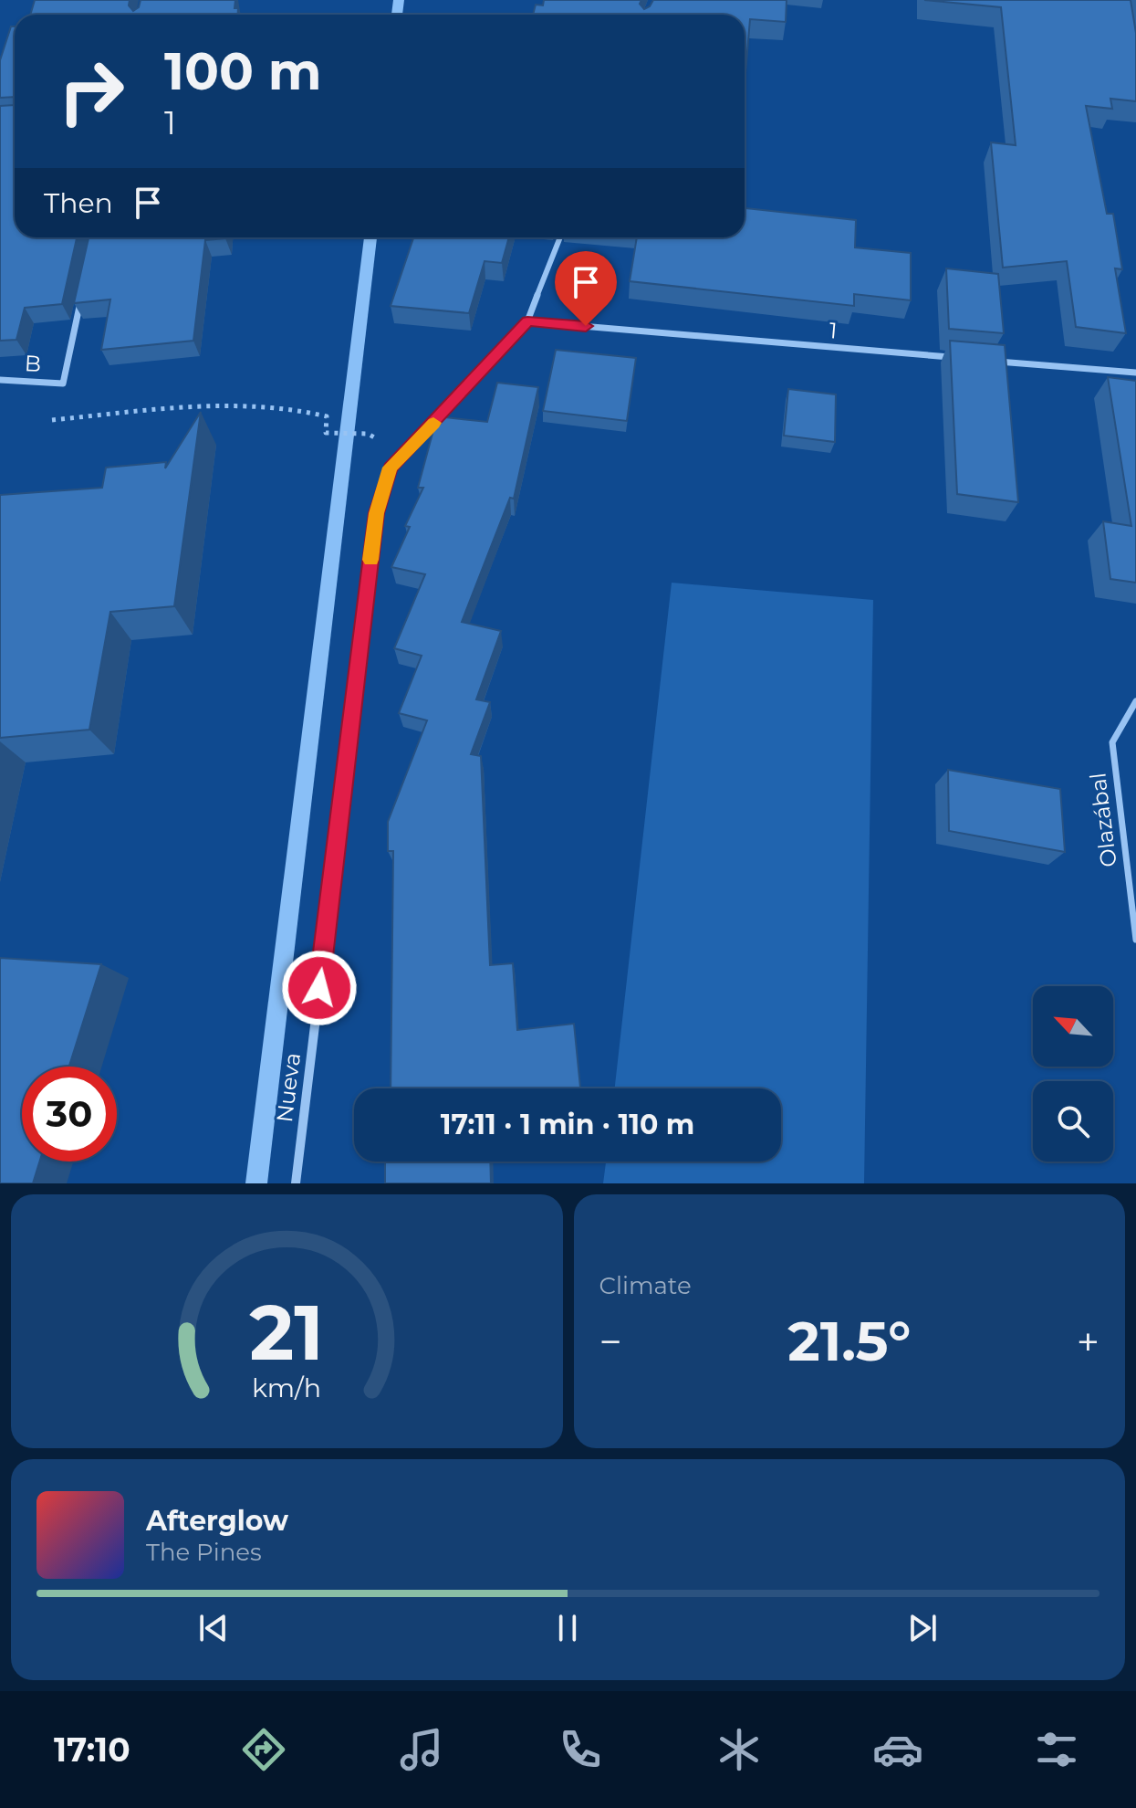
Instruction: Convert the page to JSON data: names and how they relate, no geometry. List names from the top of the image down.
{
  "streets": {
    "street": ["1", "B", "Nueva"],
    "lane": ["Olazábal"]
  },
  "crossings": [
    ["1", "Nueva"]
  ],
  "north": "top left",
  "page": {
    "turn": ["100 m", "1"],
    "then": "Then",
    "limit": "30",
    "trip": "17:11 · 1 min · 110 m",
    "tile": "Climate",
    "heat": ["−", "21.5°", "+"],
    "song": ["Afterglow", "The Pines"],
    "tabs": "17:10",
    "gauge": ["21", "km/h"]
  }
}
